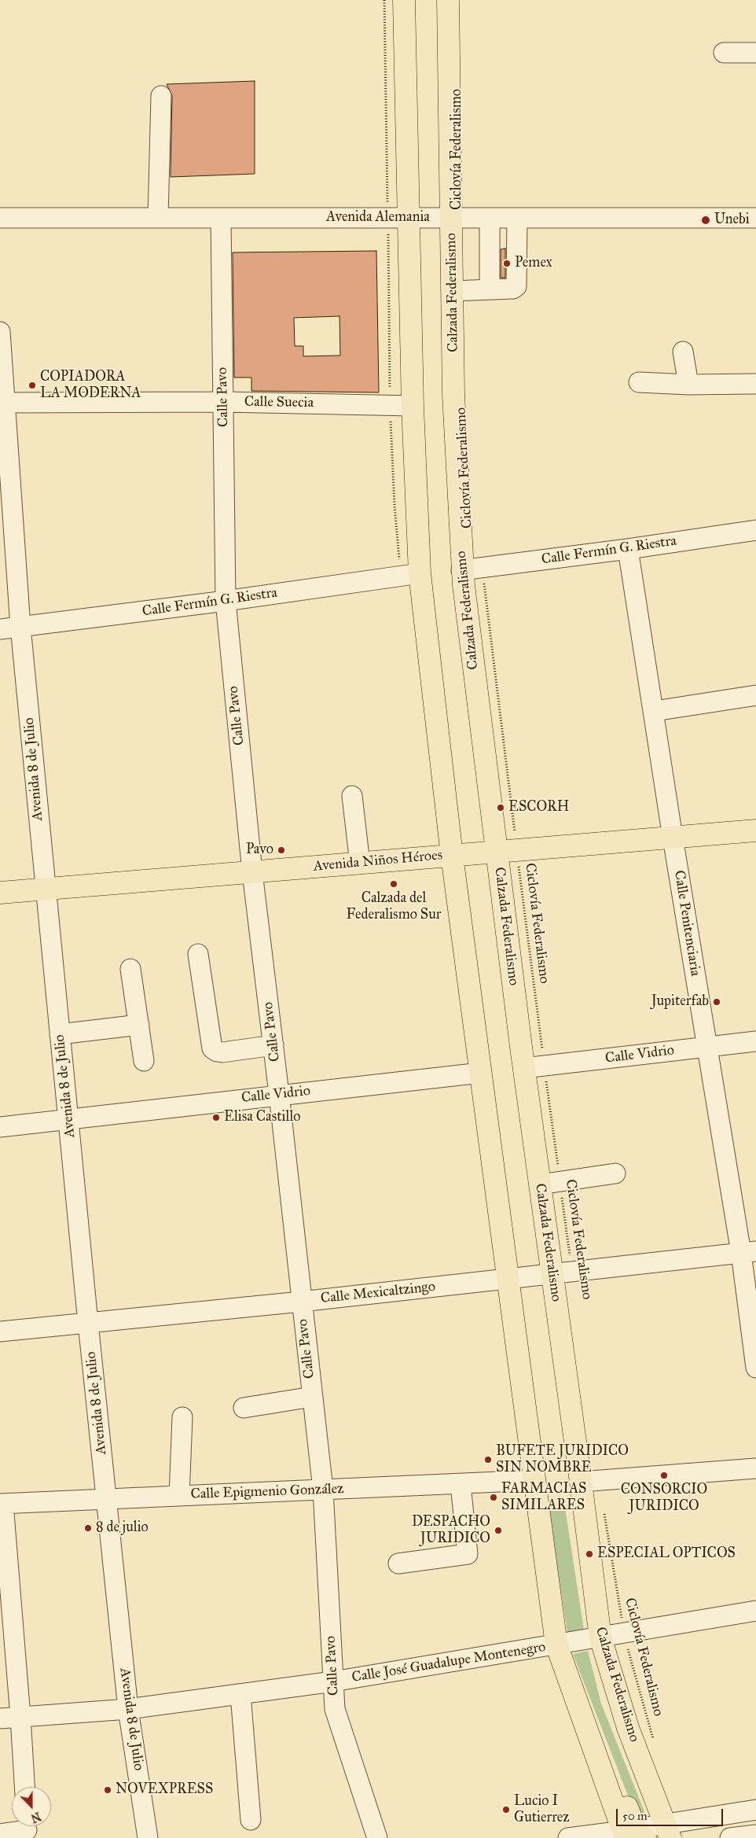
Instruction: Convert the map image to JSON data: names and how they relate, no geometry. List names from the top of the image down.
{
  "streets": {
    "main road": ["Calzada Federalismo", "Avenida Niños Héroes"],
    "street": [
      "Avenida Alemania",
      "Calle Pavo",
      "Calle Suecia",
      "Calle Fermín G. Riestra",
      "Avenida 8 de Julio",
      "Calle Penitenciaria",
      "Calle Vidrio",
      "Calle Mexicaltzingo",
      "Calle Epigmenio González",
      "Calle José Guadalupe Montenegro"
    ],
    "path": ["Ciclovía Federalismo"]
  },
  "crossings": [
    ["Ciclovía Federalismo", "Calzada Federalismo"],
    ["Ciclovía Federalismo", "Calle Fermín G. Riestra"],
    ["Ciclovía Federalismo", "Avenida Niños Héroes"],
    ["Ciclovía Federalismo", "Calle Vidrio"],
    ["Ciclovía Federalismo", "Calle Mexicaltzingo"],
    ["Ciclovía Federalismo", "Calle José Guadalupe Montenegro"],
    ["Avenida Alemania", "Calzada Federalismo"],
    ["Avenida Alemania", "Calle Pavo"],
    ["Calzada Federalismo", "Calle Fermín G. Riestra"],
    ["Calzada Federalismo", "Avenida Niños Héroes"],
    ["Calzada Federalismo", "Calle Vidrio"],
    ["Calzada Federalismo", "Calle Mexicaltzingo"],
    ["Calzada Federalismo", "Calle José Guadalupe Montenegro"],
    ["Calle Pavo", "Calle Suecia"],
    ["Calle Pavo", "Calle Fermín G. Riestra"],
    ["Calle Pavo", "Avenida Niños Héroes"],
    ["Calle Pavo", "Calle Vidrio"],
    ["Calle Pavo", "Calle Mexicaltzingo"],
    ["Calle Pavo", "Calle Epigmenio González"],
    ["Calle Pavo", "Calle José Guadalupe Montenegro"],
    ["Calle Suecia", "Avenida 8 de Julio"],
    ["Calle Fermín G. Riestra", "Avenida 8 de Julio"],
    ["Calle Fermín G. Riestra", "Calle Penitenciaria"],
    ["Avenida 8 de Julio", "Avenida Niños Héroes"],
    ["Avenida 8 de Julio", "Calle Vidrio"],
    ["Avenida 8 de Julio", "Calle Mexicaltzingo"],
    ["Avenida 8 de Julio", "Calle Epigmenio González"],
    ["Avenida 8 de Julio", "Calle José Guadalupe Montenegro"],
    ["Avenida Niños Héroes", "Calle Penitenciaria"],
    ["Calle Penitenciaria", "Calle Vidrio"],
    ["Calle Penitenciaria", "Calle Mexicaltzingo"]
  ],
  "places": [
    "Unebi",
    "Pemex",
    "COPIADORA LA MODERNA",
    "ESCORH",
    "Pavo",
    "Calzada del Federalismo Sur",
    "Jupiterfab",
    "Elisa Castillo",
    "BUFETE JURIDICO SIN NOMBRE",
    "CONSORCIO JURIDICO",
    "FARMACIAS SIMILARES",
    "8 de julio",
    "DESPACHO JURIDICO",
    "ESPECIAL OPTICOS",
    "NOVEXPRESS",
    "Lucio I Gutierrez"
  ],
  "scale_bar": "50 m",
  "north": "bottom"
}
